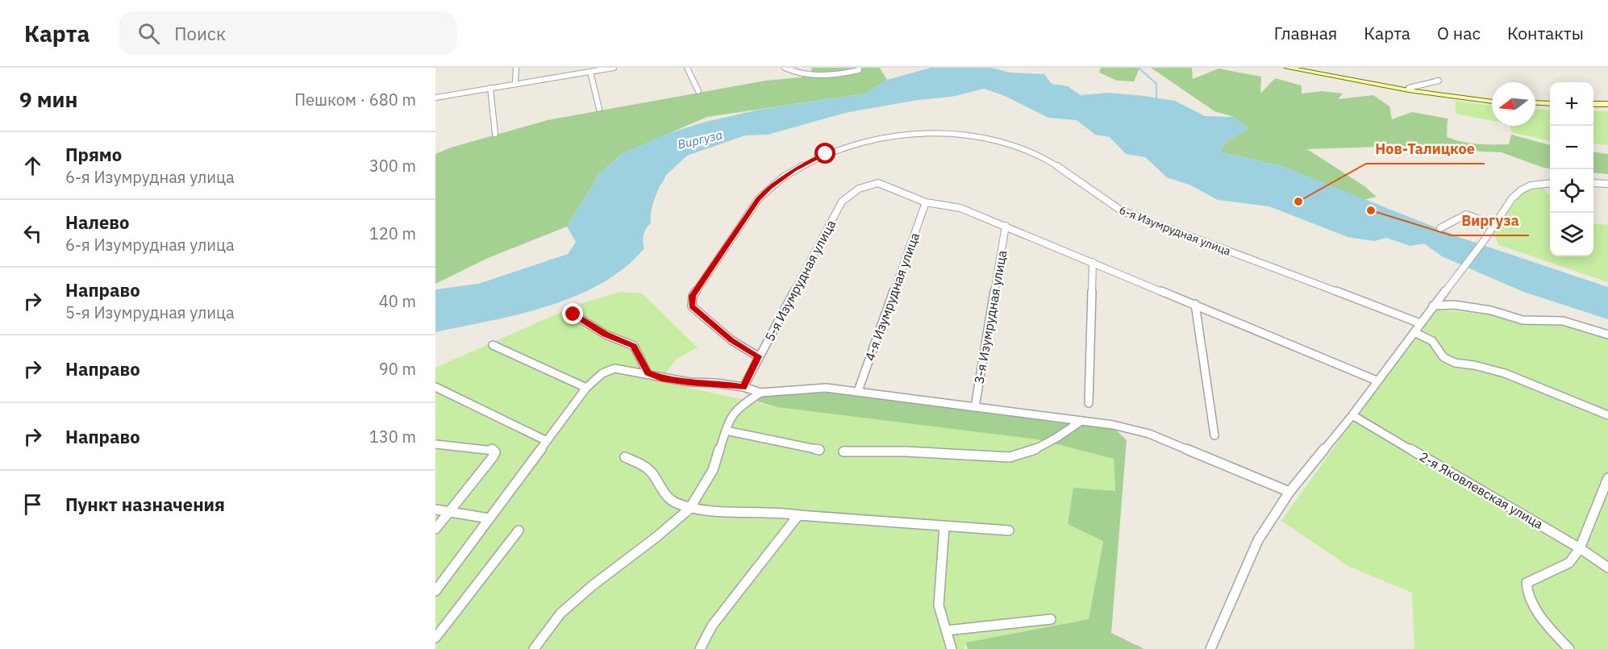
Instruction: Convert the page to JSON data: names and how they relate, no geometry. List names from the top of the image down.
{
  "streets": {
    "street": [
      "6-я Изумрудная улица",
      "5-я Изумрудная улица",
      "4-я Изумрудная улица",
      "3-я Изумрудная улица",
      "2-я Яковлевская улица"
    ]
  },
  "crossings": [
    ["6-я Изумрудная улица", "5-я Изумрудная улица"],
    ["5-я Изумрудная улица", "4-я Изумрудная улица"]
  ],
  "water": ["Виргуза"],
  "places": ["Нов-Талицкое", "Виргуза"],
  "north": "left",
  "page": {
    "header": "Карта",
    "search": "Поиск",
    "nav": [
      "Главная",
      "Карта",
      "О нас",
      "Контакты"
    ],
    "heading": ["9 мин", "Пешком · 680 m"],
    "map_buttons": ["+", "−"],
    "list": [
      ["Прямо", "6-я Изумрудная улица", "300 m"],
      ["Налево", "6-я Изумрудная улица", "120 m"],
      ["Направо", "5-я Изумрудная улица", "40 m"],
      ["Направо", "90 m"],
      ["Направо", "130 m"],
      "Пункт назначения"
    ]
  }
}
